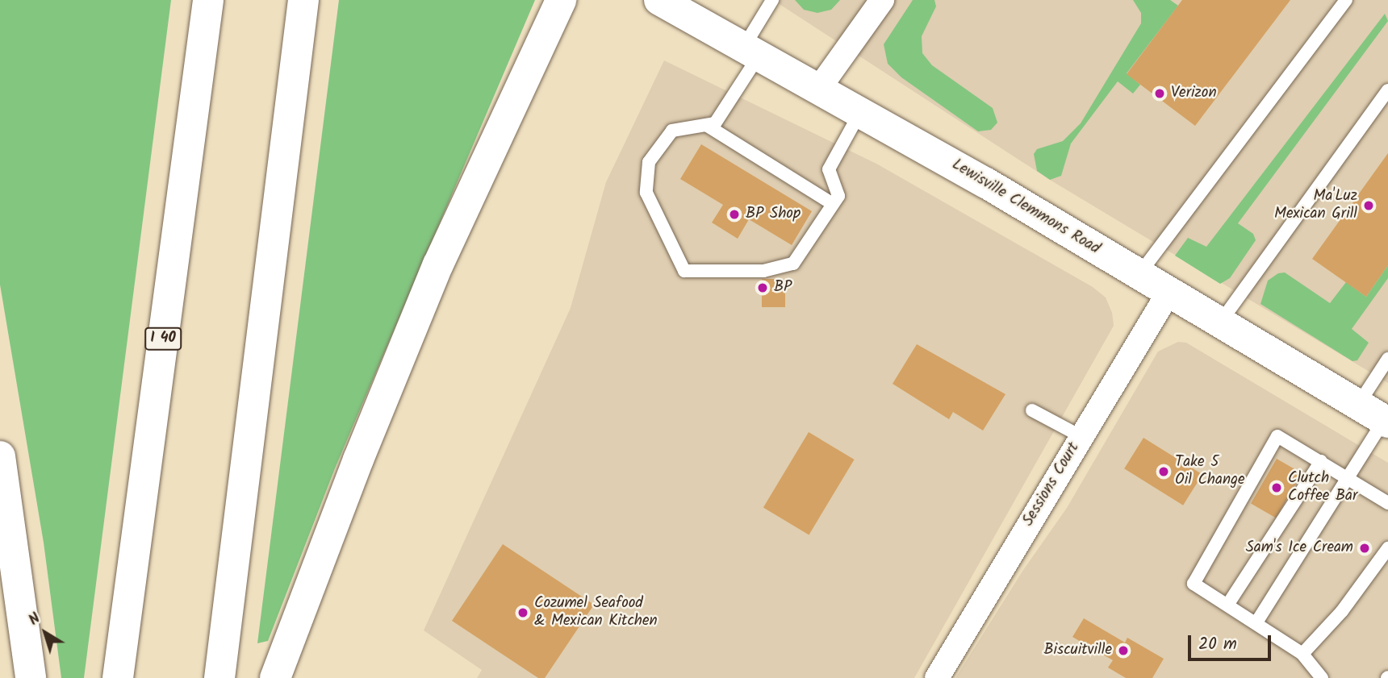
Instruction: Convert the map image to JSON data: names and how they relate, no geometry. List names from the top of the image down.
{
  "streets": {
    "main road": ["Lewisville Clemmons Road", "I 40"],
    "street": ["Sessions Court"]
  },
  "crossings": [
    ["Lewisville Clemmons Road", "Sessions Court"]
  ],
  "places": [
    "Verizon",
    "Ma'Luz Mexican Grill",
    "BP Shop",
    "BP",
    "Take 5 Oil Change",
    "Clutch Coffee Bar",
    "Sam's Ice Cream",
    "Cozumel Seafood & Mexican Kitchen",
    "Biscuitville"
  ],
  "scale_bar": "20 m",
  "north": "top left"
}
